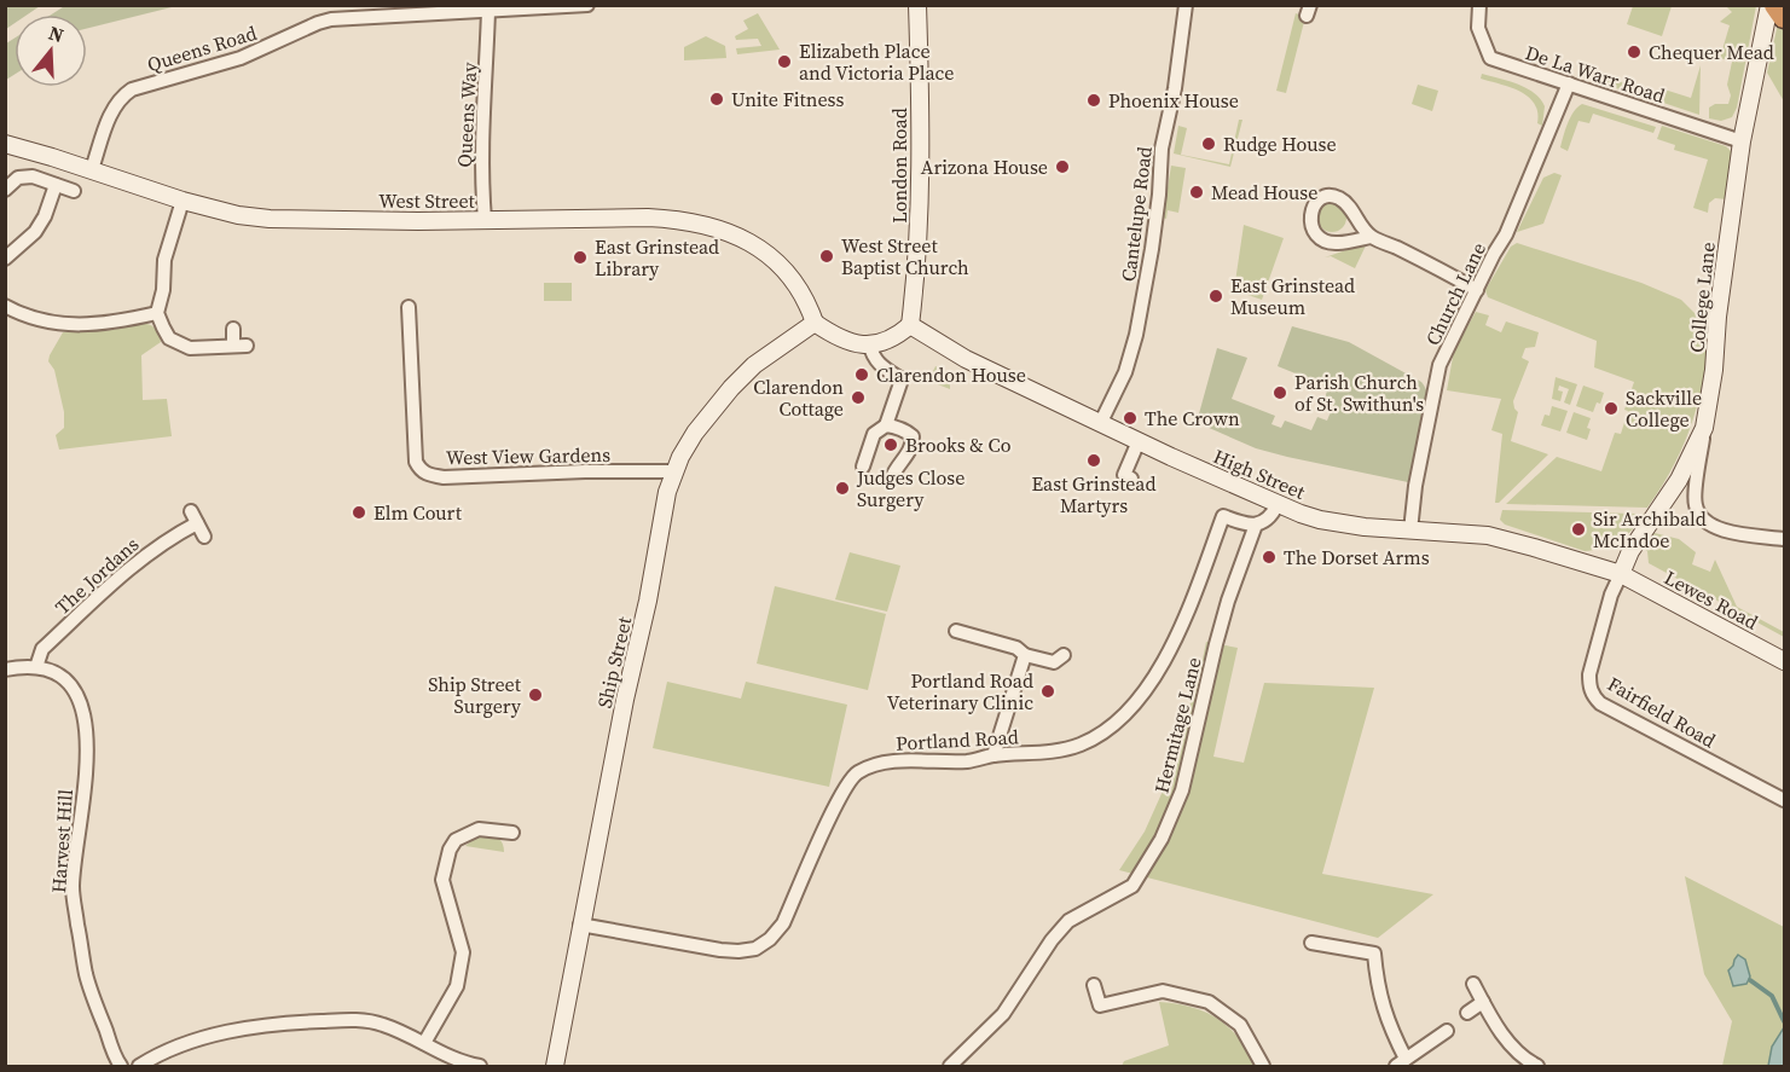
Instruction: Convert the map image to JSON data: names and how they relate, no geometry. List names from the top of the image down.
{
  "streets": {
    "street": [
      "Queens Road",
      "De La Warr Road",
      "Queens Way",
      "London Road",
      "West Street",
      "Cantelupe Road",
      "Church Lane",
      "College Lane",
      "West View Gardens",
      "High Street",
      "The Jordans",
      "Lewes Road",
      "Ship Street",
      "Fairfield Road",
      "Hermitage Lane",
      "Portland Road",
      "Harvest Hill"
    ]
  },
  "crossings": [
    ["Queens Road", "Queens Way"],
    ["Queens Road", "West Street"],
    ["De La Warr Road", "Church Lane"],
    ["De La Warr Road", "College Lane"],
    ["Queens Way", "West Street"],
    ["London Road", "High Street"],
    ["West Street", "Ship Street"],
    ["Cantelupe Road", "High Street"],
    ["Church Lane", "High Street"],
    ["College Lane", "High Street"],
    ["College Lane", "Lewes Road"],
    ["College Lane", "Fairfield Road"],
    ["West View Gardens", "Ship Street"],
    ["High Street", "Lewes Road"],
    ["High Street", "Fairfield Road"],
    ["The Jordans", "Harvest Hill"],
    ["Lewes Road", "Fairfield Road"],
    ["Ship Street", "Portland Road"],
    ["Hermitage Lane", "Portland Road"]
  ],
  "places": [
    "Chequer Mead",
    "Elizabeth Place and Victoria Place",
    "Unite Fitness",
    "Phoenix House",
    "Rudge House",
    "Arizona House",
    "Mead House",
    "West Street Baptist Church",
    "East Grinstead Library",
    "East Grinstead Museum",
    "Clarendon House",
    "Parish Church of St. Swithun's",
    "Clarendon Cottage",
    "Sackville College",
    "The Crown",
    "Brooks & Co",
    "East Grinstead Martyrs",
    "Judges Close Surgery",
    "Elm Court",
    "Sir Archibald McIndoe",
    "The Dorset Arms",
    "Portland Road Veterinary Clinic",
    "Ship Street Surgery"
  ],
  "north": "top"
}
